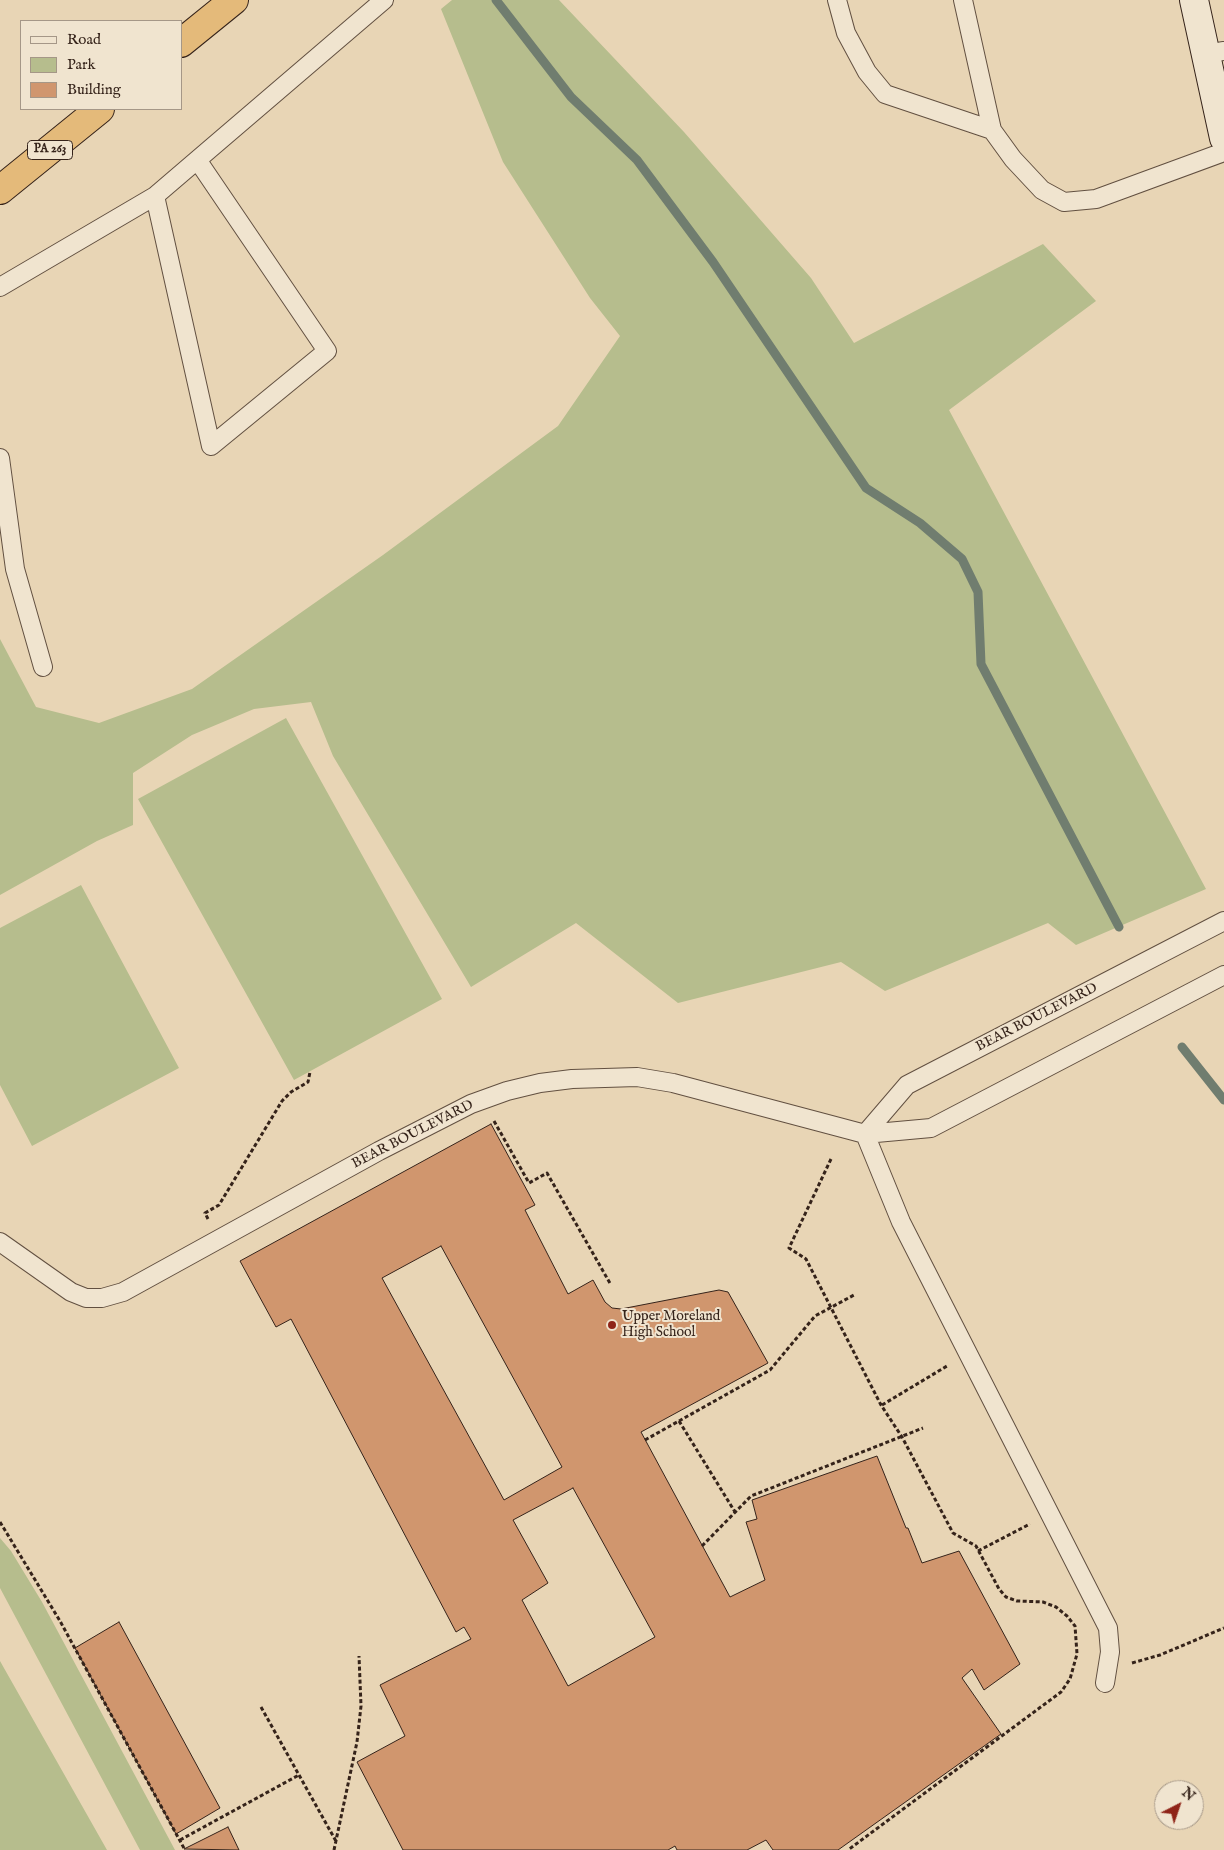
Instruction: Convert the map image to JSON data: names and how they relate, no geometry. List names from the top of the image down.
{
  "streets": {
    "highway": ["PA 263"],
    "lane": ["BEAR BOULEVARD"]
  },
  "places": ["Upper Moreland High School"],
  "legend": ["Road", "Park", "Building"],
  "north": "top right"
}
